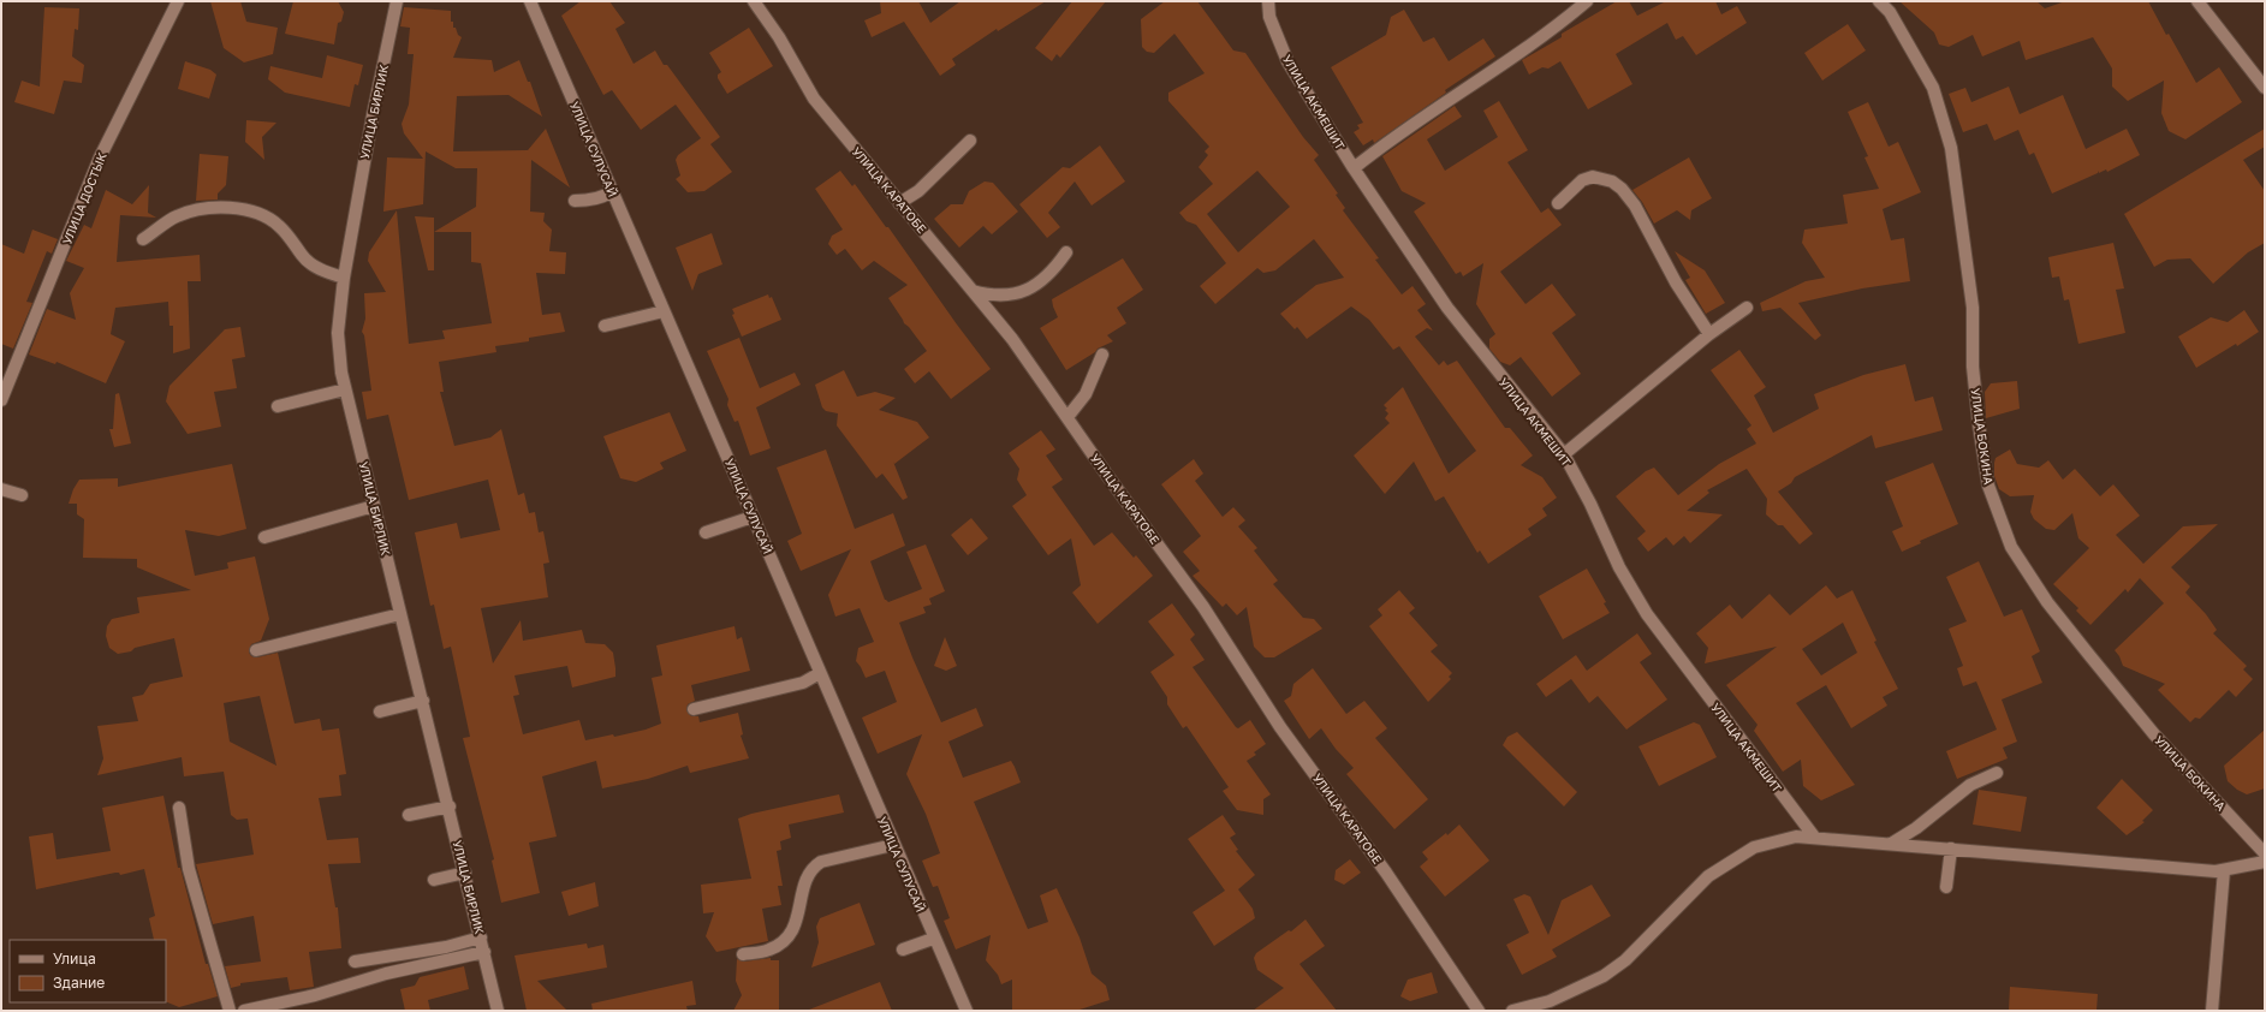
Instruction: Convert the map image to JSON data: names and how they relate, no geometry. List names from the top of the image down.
{
  "streets": {
    "street": [
      "УЛИЦА АКМЕШИТ",
      "УЛИЦА БИРЛИК",
      "УЛИЦА СУЛУСАЙ",
      "УЛИЦА КАРАТОБЕ",
      "УЛИЦА ДОСТЫК",
      "УЛИЦА БОКИНА"
    ]
  },
  "legend": ["Улица", "Здание"]
}
